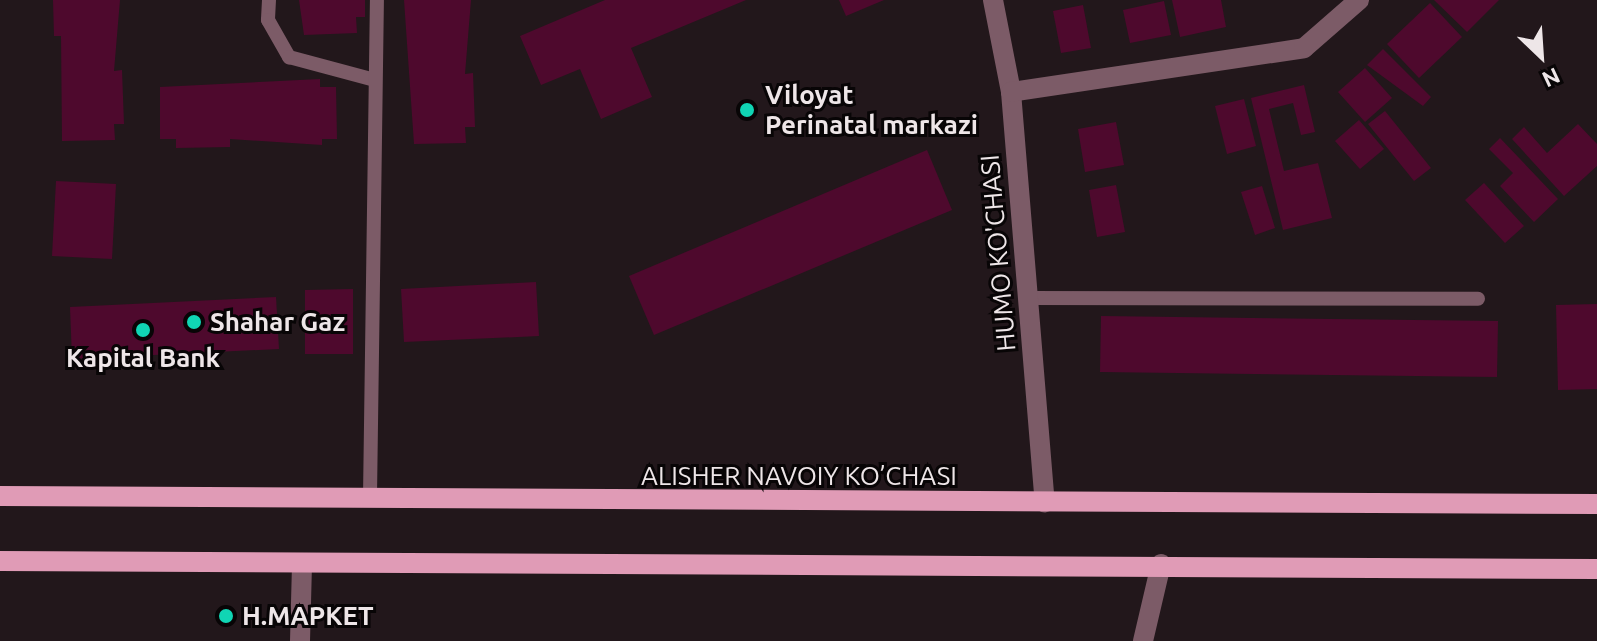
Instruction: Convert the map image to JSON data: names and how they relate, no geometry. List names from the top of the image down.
{
  "streets": {
    "main road": ["ALISHER NAVOIY KO’CHASI"],
    "street": ["HUMO KO'CHASI"]
  },
  "crossings": [
    ["HUMO KO'CHASI", "ALISHER NAVOIY KO’CHASI"]
  ],
  "places": [
    "Viloyat Perinatal markazi",
    "Shahar Gaz",
    "Kapital Bank",
    "Н.МАРКЕТ"
  ],
  "north": "bottom right"
}
